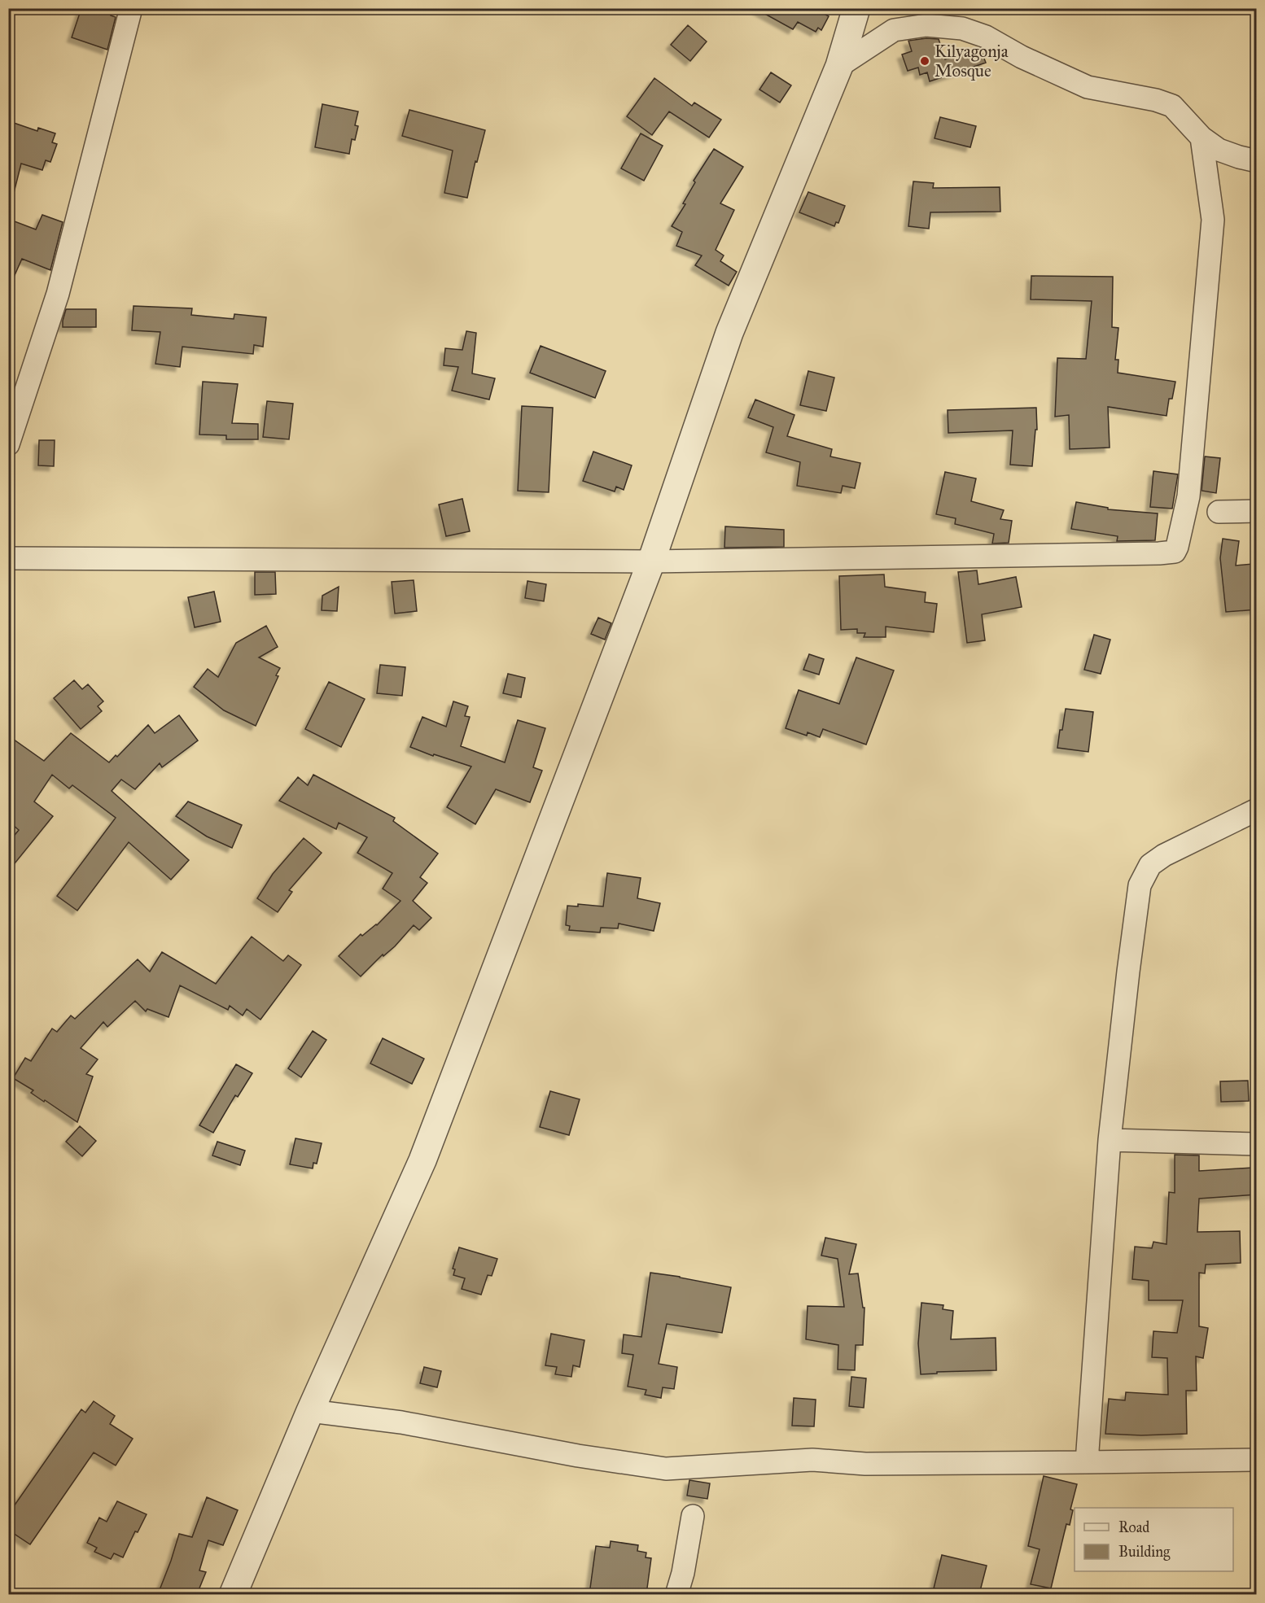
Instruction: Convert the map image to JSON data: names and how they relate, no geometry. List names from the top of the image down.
{
  "places": ["Kilyagonja Mosque"],
  "legend": ["Road", "Building"]
}
